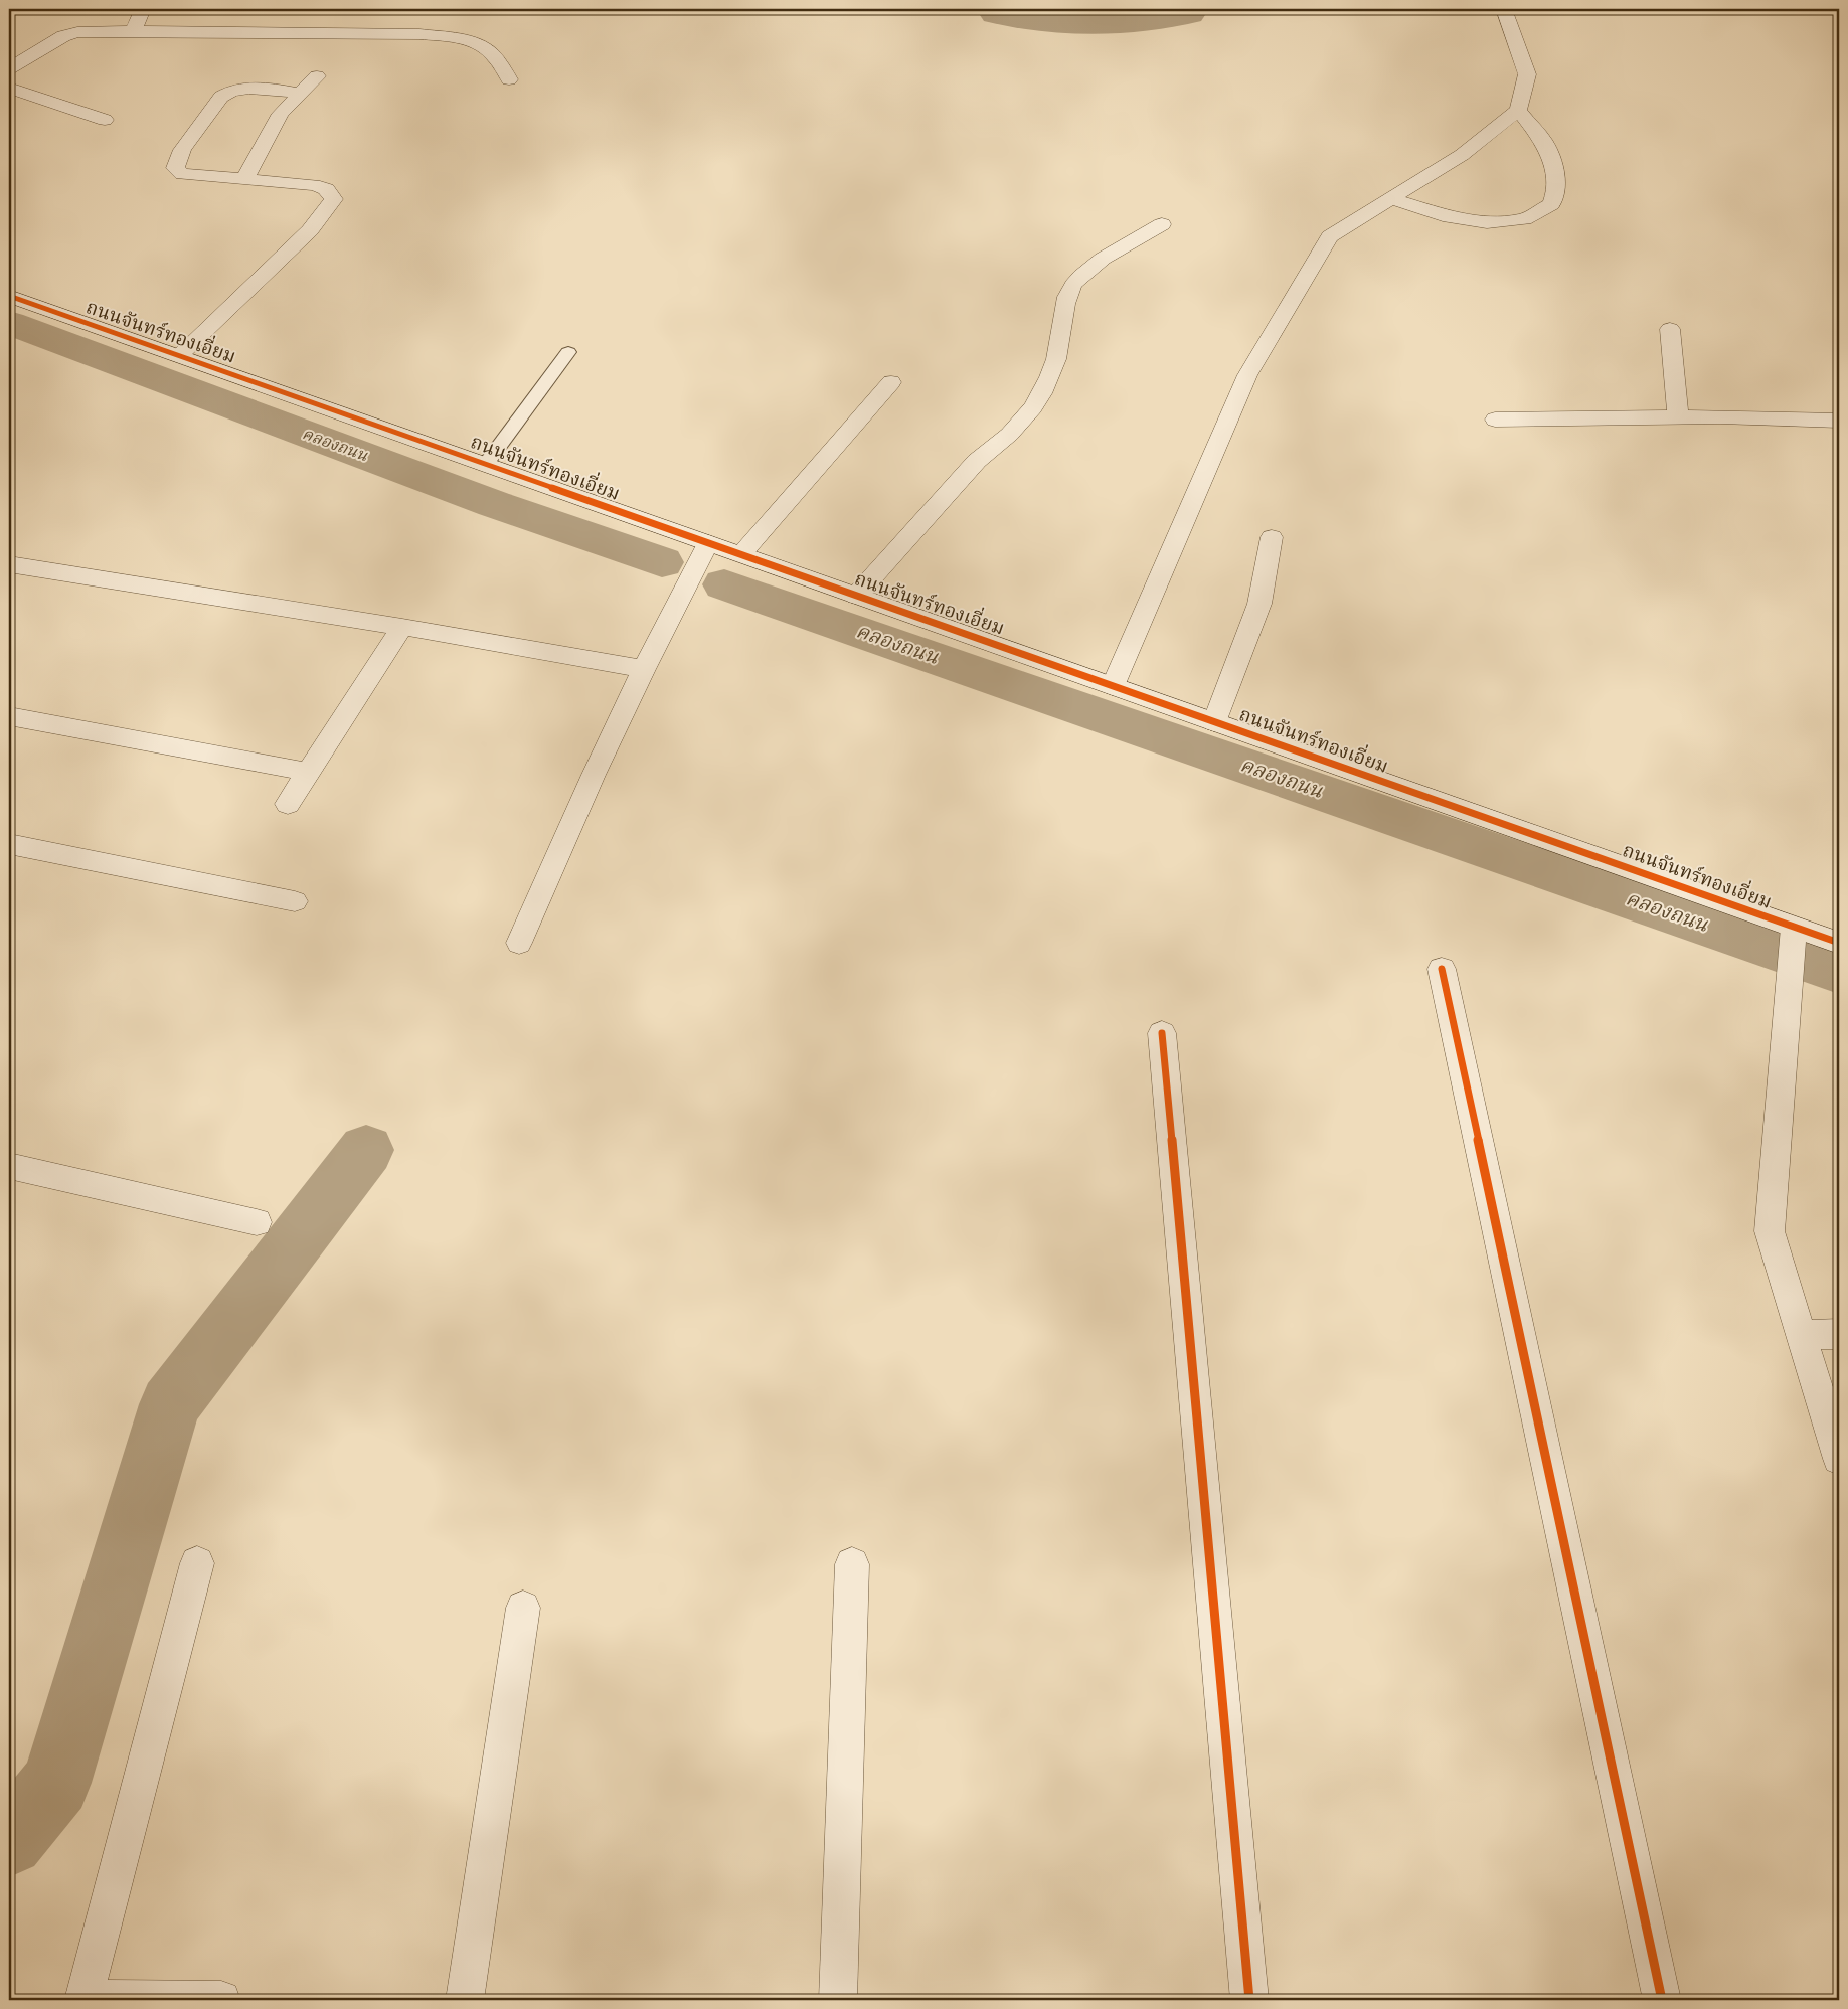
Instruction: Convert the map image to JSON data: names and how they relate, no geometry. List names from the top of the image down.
{
  "streets": {
    "street": ["ถนนจันทร์ทองเอี่ยม"]
  },
  "water": ["คลองถนน"]
}
